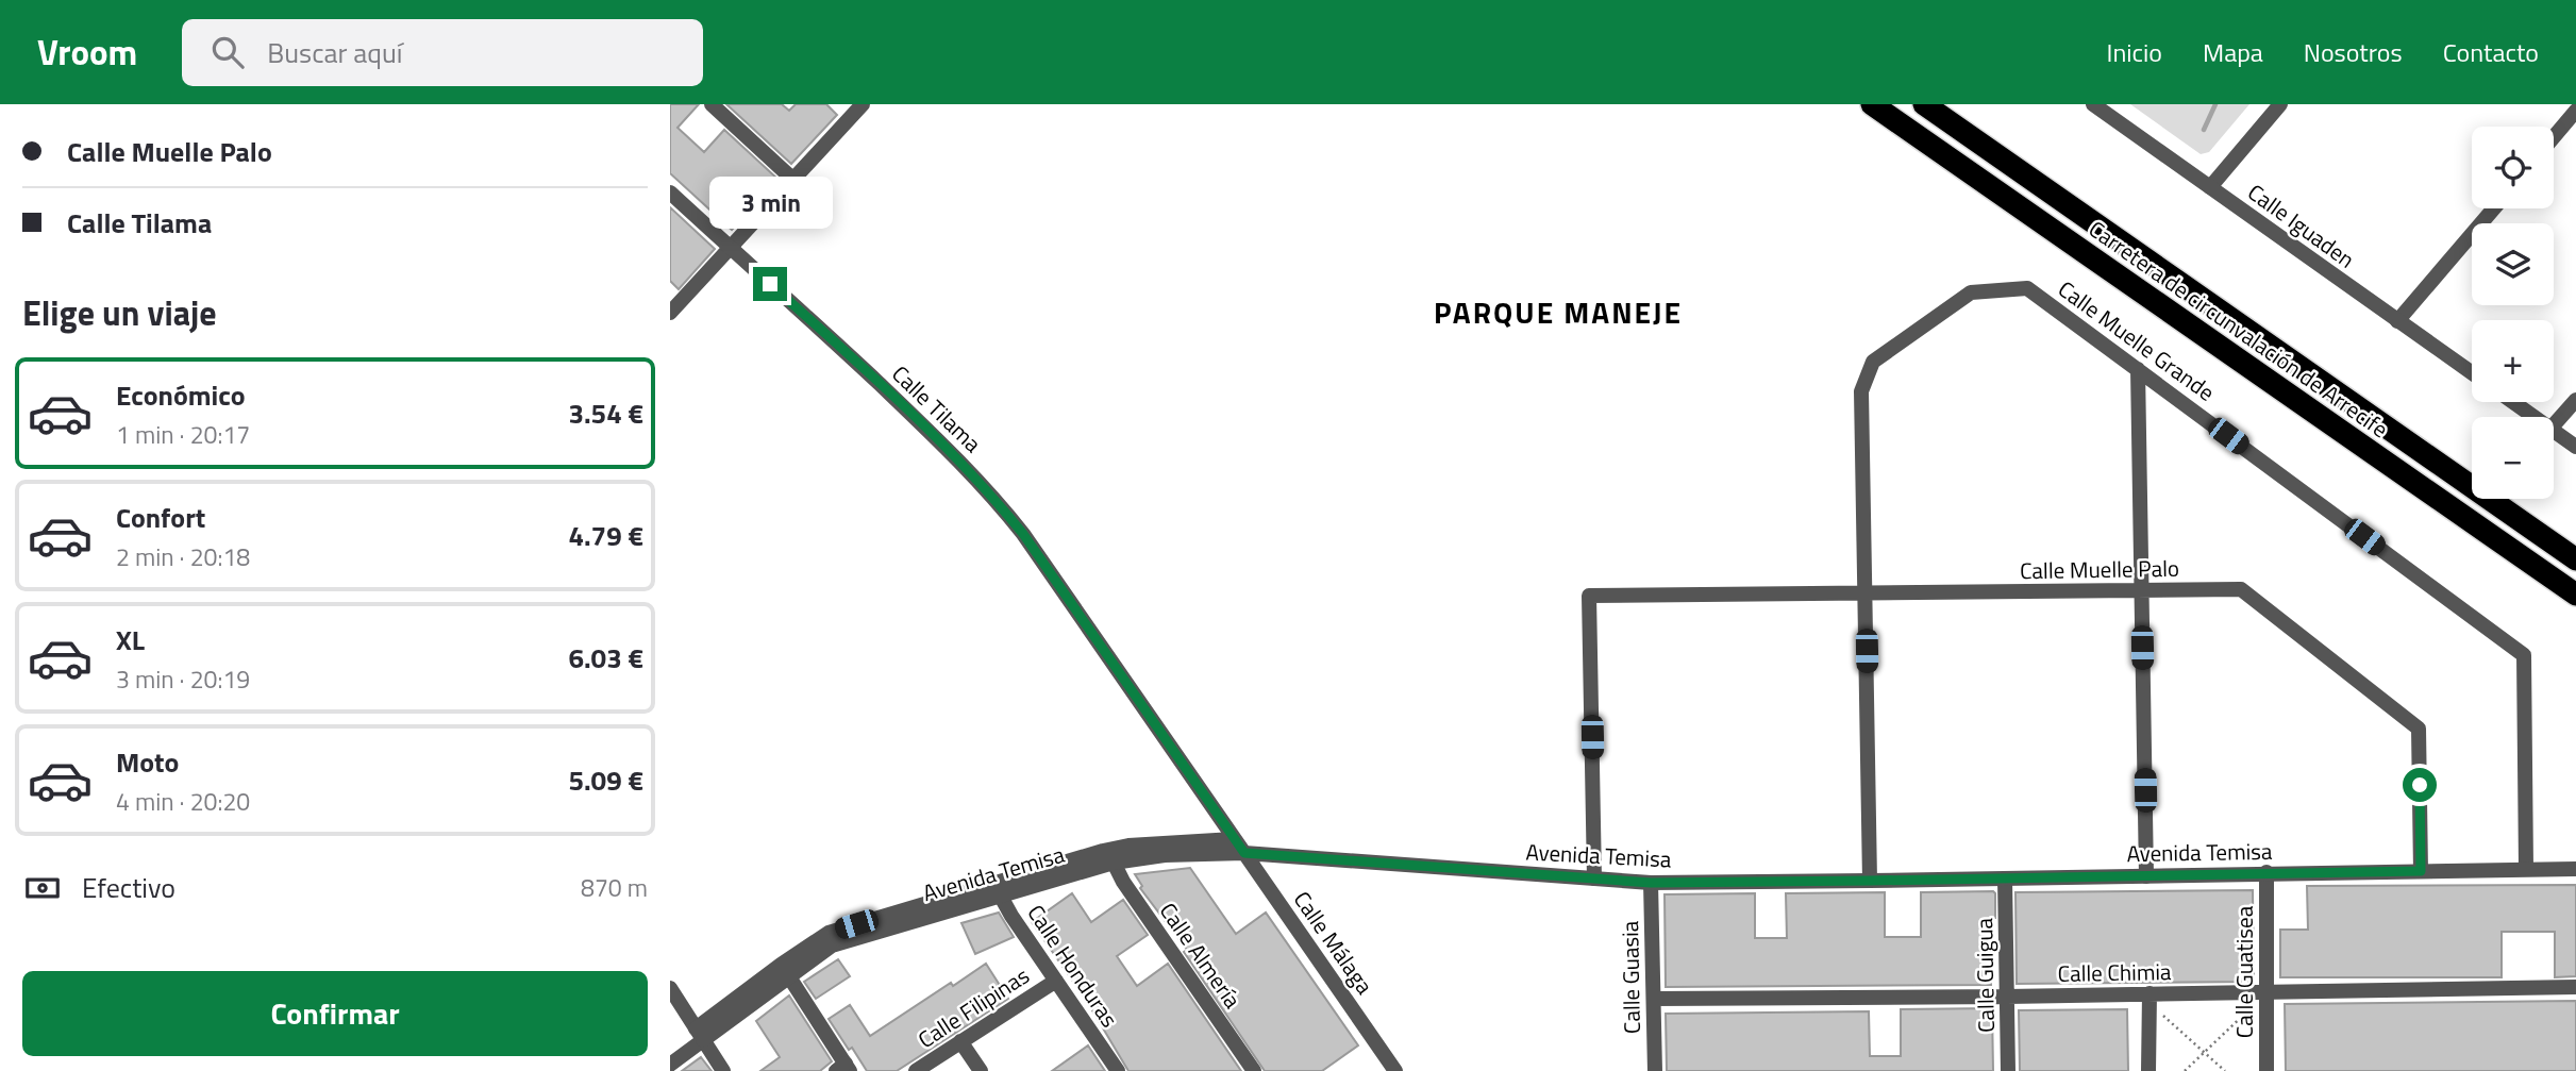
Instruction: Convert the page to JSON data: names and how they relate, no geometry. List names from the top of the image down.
{
  "streets": {
    "highway": ["Carretera de circunvalación de Arrecife"],
    "street": [
      "Calle Iguaden",
      "Calle Muelle Grande",
      "Calle Tilama",
      "Calle Muelle Palo",
      "Avenida Temisa",
      "Calle Málaga",
      "Calle Almería",
      "Calle Honduras",
      "Calle Chimia",
      "Calle Guatisea",
      "Calle Guigua",
      "Calle Guasia",
      "Calle Filipinas"
    ]
  },
  "crossings": [
    ["Calle Muelle Grande", "Calle Muelle Palo"],
    ["Calle Muelle Grande", "Avenida Temisa"],
    ["Calle Tilama", "Avenida Temisa"],
    ["Calle Tilama", "Calle Málaga"],
    ["Calle Muelle Palo", "Avenida Temisa"],
    ["Avenida Temisa", "Calle Málaga"],
    ["Avenida Temisa", "Calle Almería"],
    ["Avenida Temisa", "Calle Honduras"],
    ["Avenida Temisa", "Calle Guatisea"],
    ["Avenida Temisa", "Calle Guigua"],
    ["Avenida Temisa", "Calle Guasia"],
    ["Calle Honduras", "Calle Filipinas"],
    ["Calle Chimia", "Calle Guatisea"],
    ["Calle Chimia", "Calle Guigua"],
    ["Calle Chimia", "Calle Guasia"]
  ],
  "districts": ["PARQUE MANEJE"],
  "page": {
    "header": "Vroom",
    "search": "Buscar aquí",
    "nav": [
      "Inicio",
      "Mapa",
      "Nosotros",
      "Contacto"
    ],
    "banner": ["Calle Muelle Palo", "Calle Tilama"],
    "map_buttons": ["+", "−"],
    "bubble": "3 min",
    "heading": "Elige un viaje",
    "list": [
      {
        "name": "Económico",
        "note": "1 min · 20:17",
        "value": "3.54 €"
      },
      {
        "name": "Confort",
        "note": "2 min · 20:18",
        "value": "4.79 €"
      },
      {
        "name": "XL",
        "note": "3 min · 20:19",
        "value": "6.03 €"
      },
      {
        "name": "Moto",
        "note": "4 min · 20:20",
        "value": "5.09 €"
      }
    ],
    "pay": ["Efectivo", "870 m"],
    "buttons": "Confirmar"
  }
}
